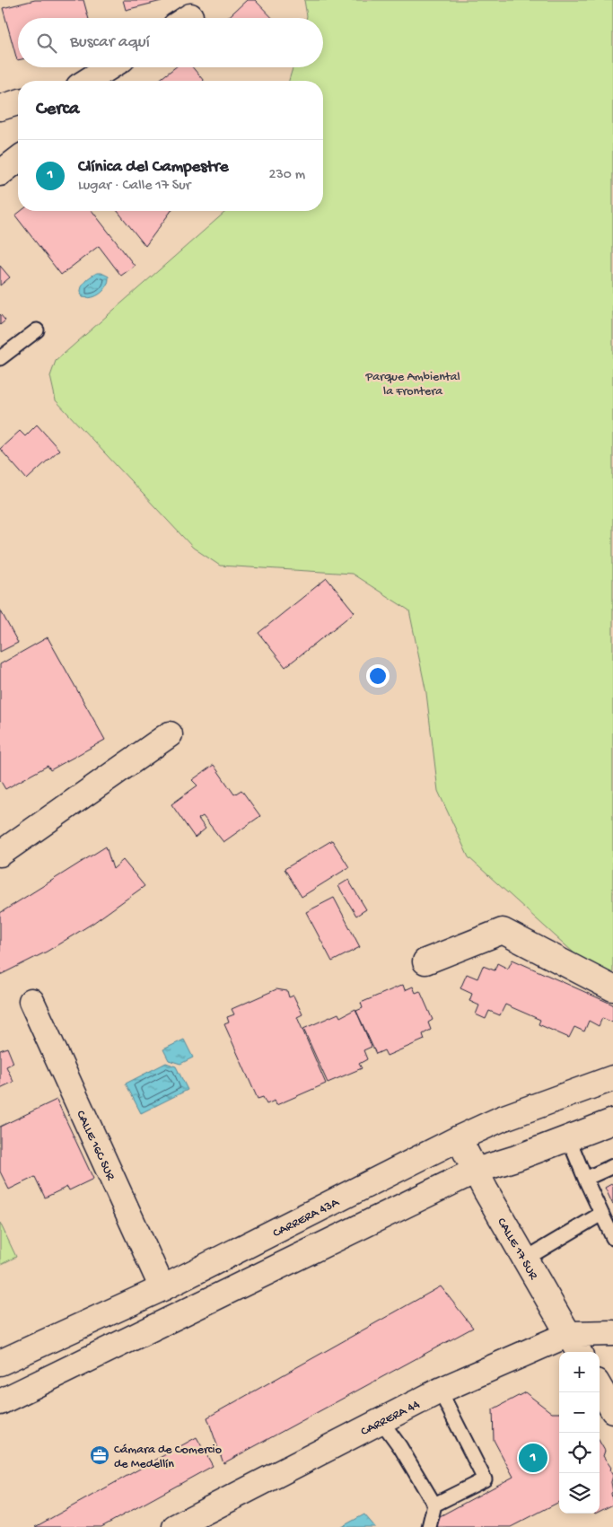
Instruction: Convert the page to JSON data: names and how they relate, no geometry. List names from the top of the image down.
{
  "streets": {
    "street": [
      "CALLE 16C SUR",
      "CARRERA 43A",
      "CALLE 17 SUR",
      "CARRERA 44"
    ]
  },
  "crossings": [
    ["CALLE 16C SUR", "CARRERA 43A"],
    ["CARRERA 43A", "CALLE 17 SUR"],
    ["CALLE 17 SUR", "CARRERA 44"]
  ],
  "parks": ["Parque Ambiental la Frontera"],
  "places": {
    "office": ["Cámara de Comercio de Medellín"]
  },
  "page": {
    "search": "Buscar aquí",
    "heading": "Cerca",
    "list": [
      {
        "mark": "1",
        "name": "Clínica del Campestre",
        "note": "Lugar · Calle 17 Sur",
        "value": "230 m"
      }
    ],
    "map_buttons": ["+", "−"],
    "pins": "1"
  }
}
